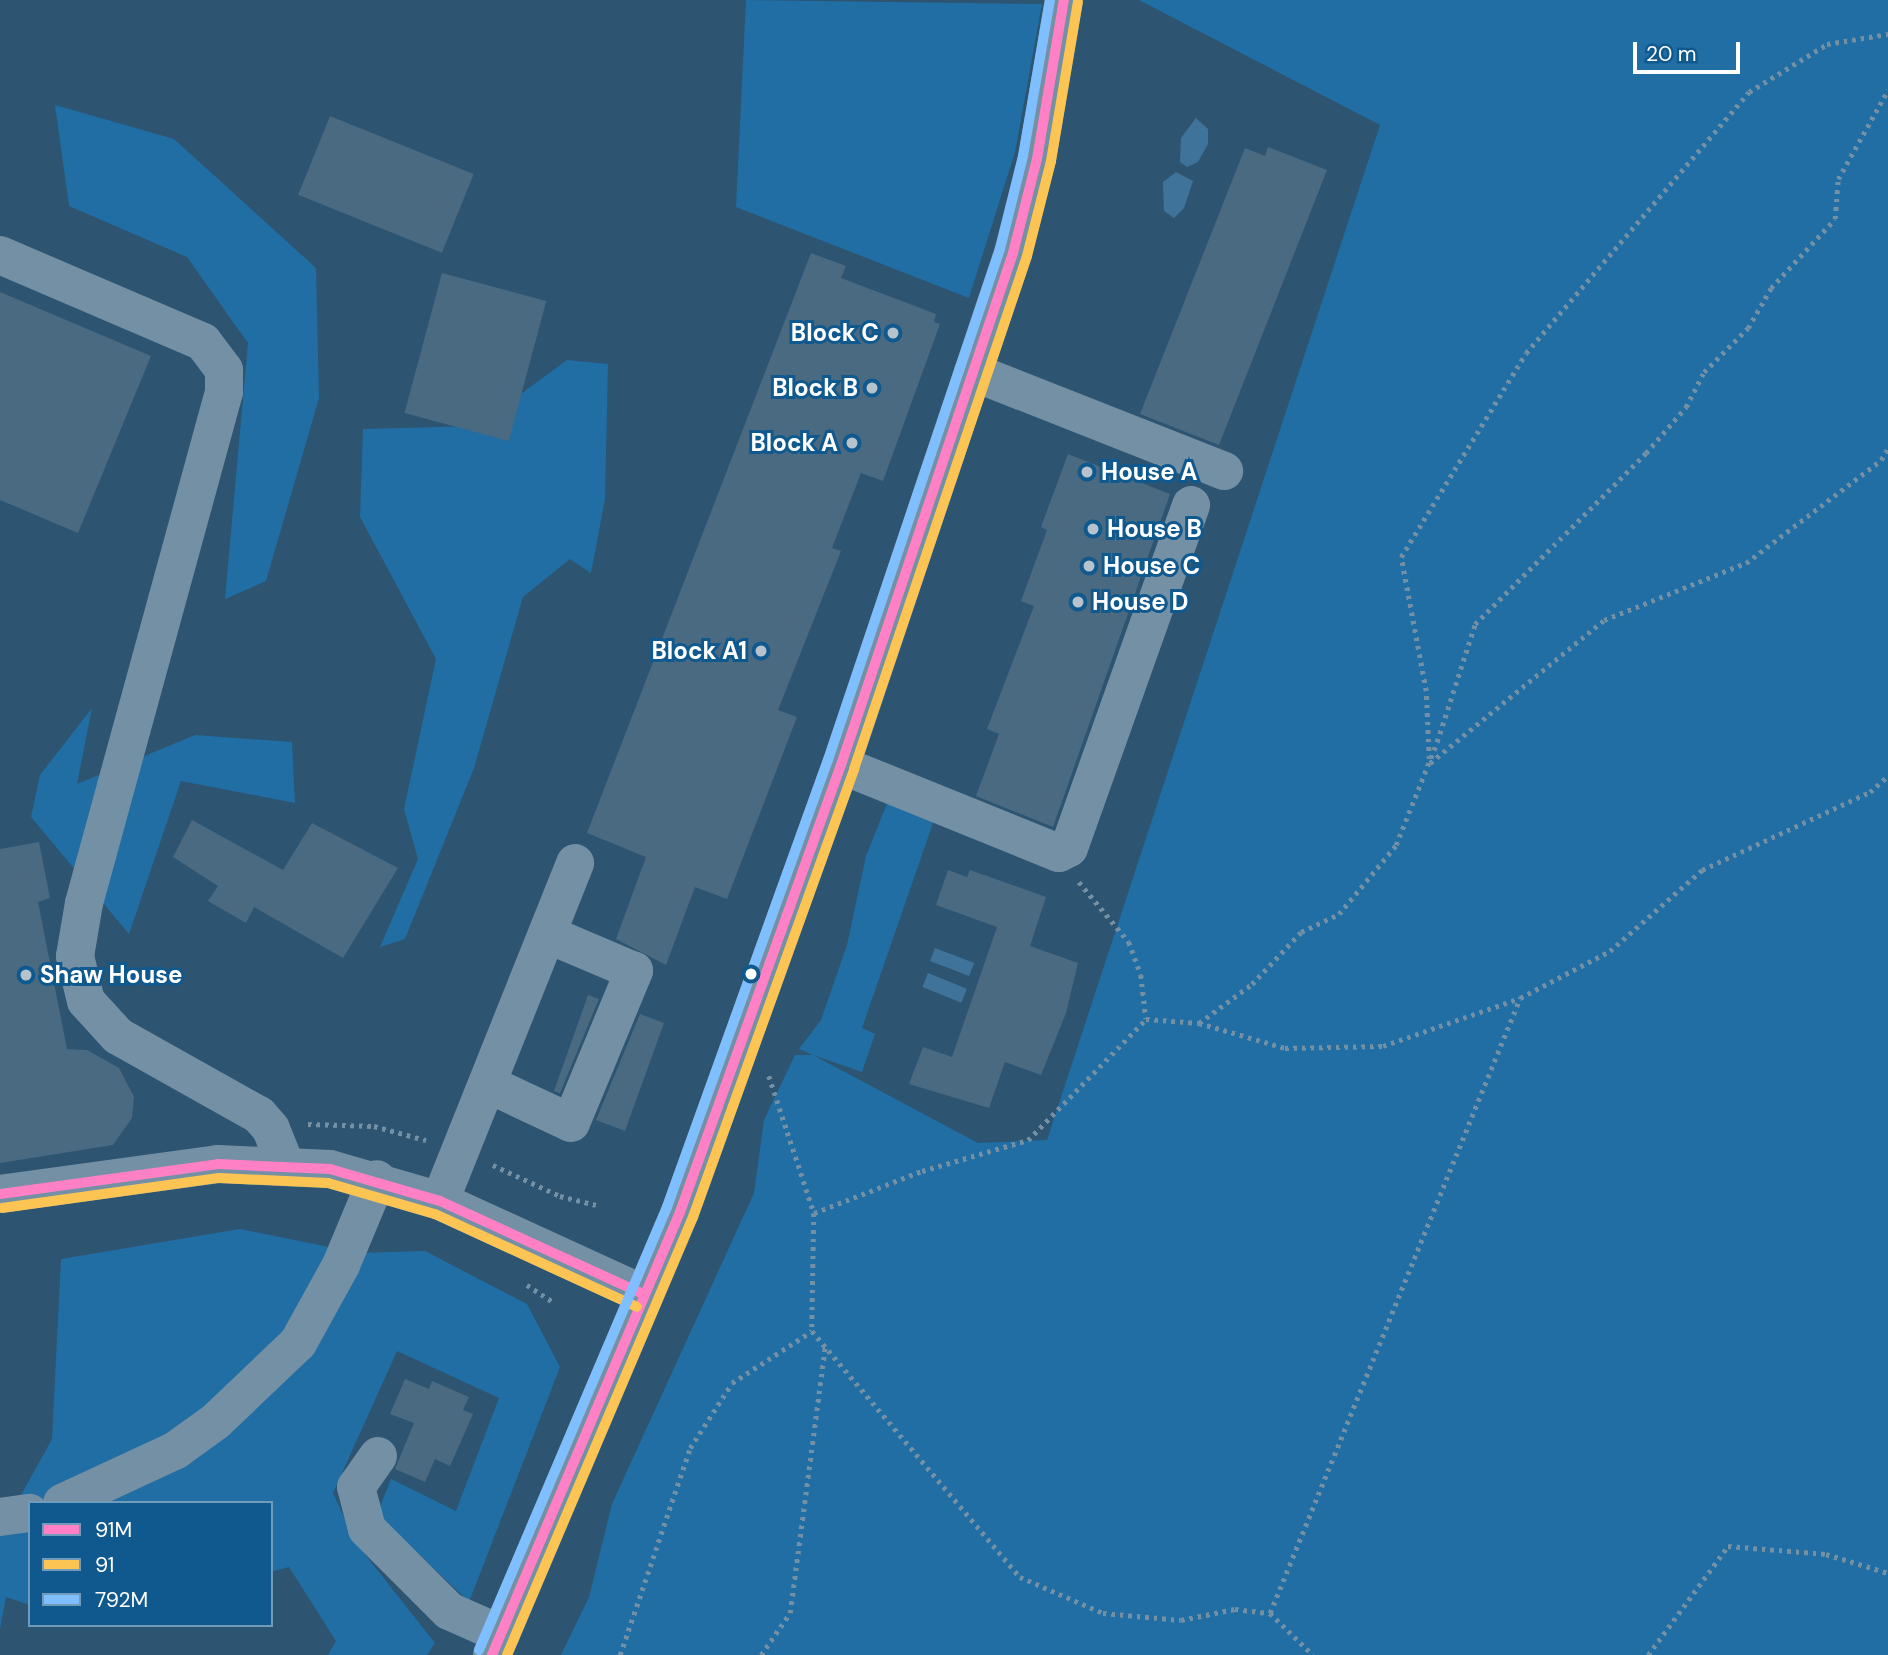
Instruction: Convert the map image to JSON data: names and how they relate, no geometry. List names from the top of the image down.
{
  "places": [
    "Block C",
    "Block B",
    "Block A",
    "House A",
    "House B",
    "House C",
    "House D",
    "Block A1",
    "Shaw House"
  ],
  "lines": ["transit line 91M", "transit line 792M", "transit line 91"],
  "legend": ["91M", "91", "792M"],
  "scale_bar": "20 m"
}
